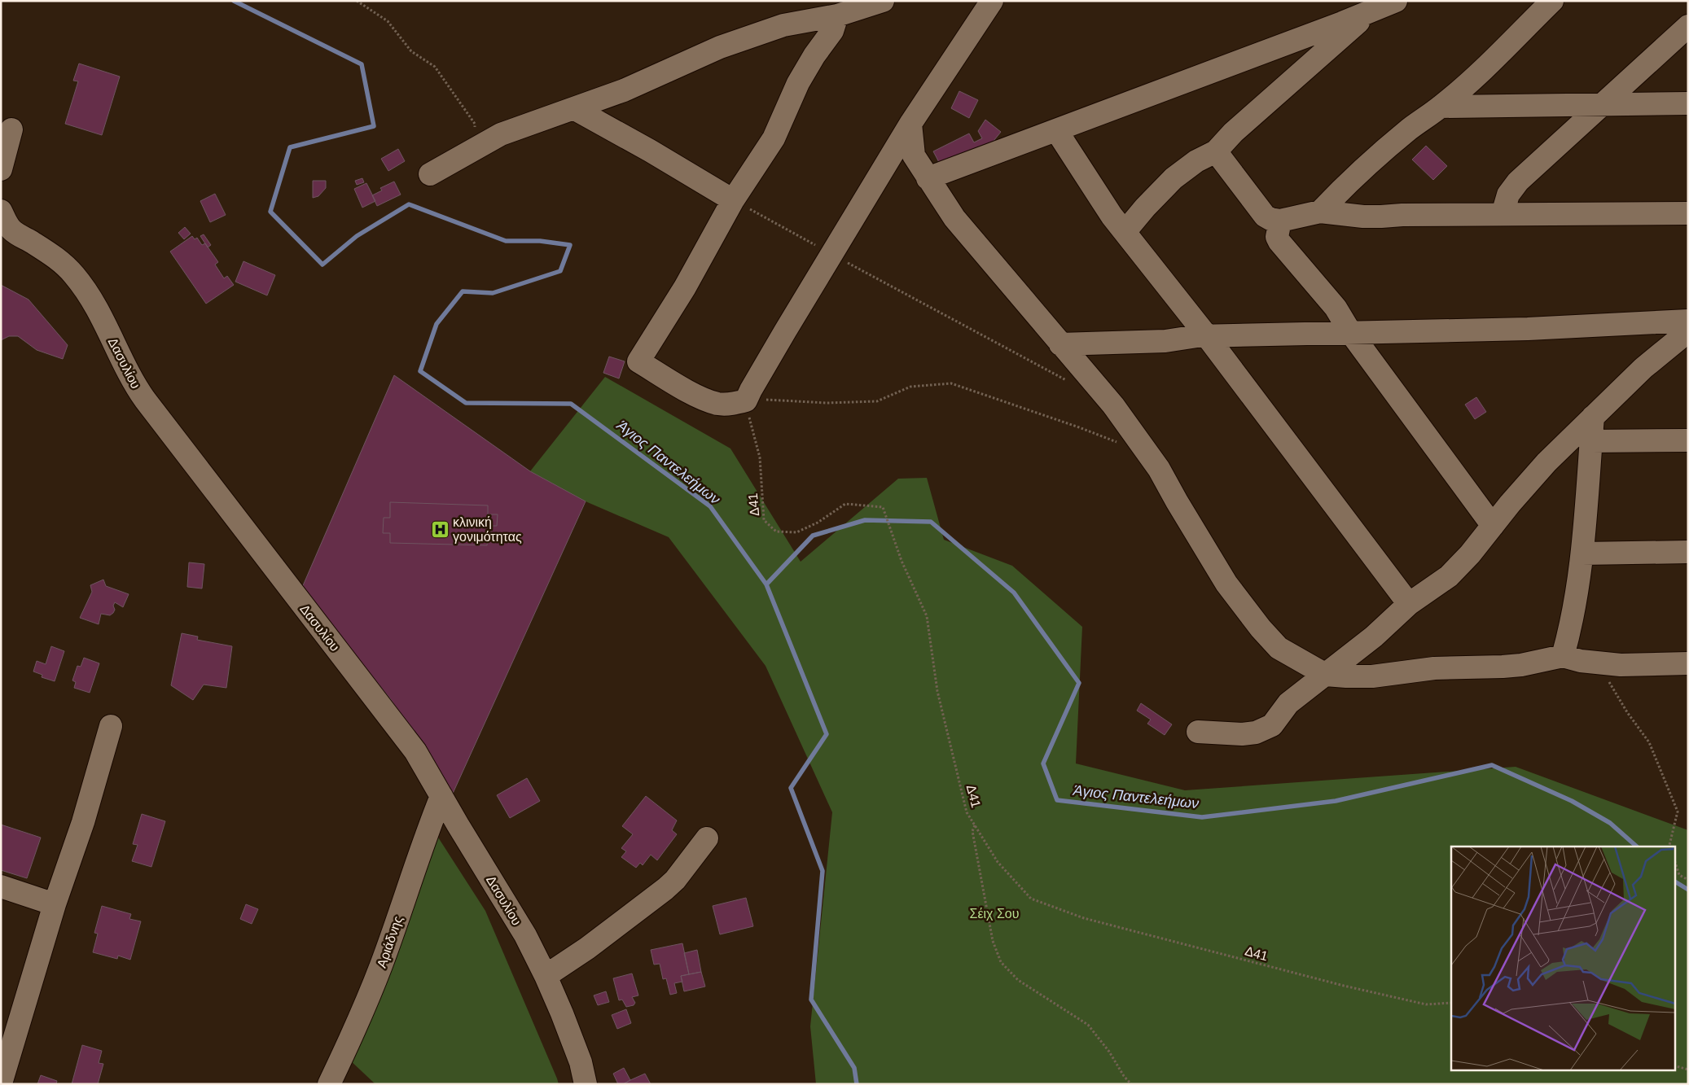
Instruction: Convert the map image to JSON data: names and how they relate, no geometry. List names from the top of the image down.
{
  "streets": {
    "street": ["Δασυλίου", "Αριάδνης"],
    "path": ["Δ41"]
  },
  "crossings": [
    ["Δασυλίου", "Αριάδνης"]
  ],
  "water": ["Άγιος Παντελεήμων"],
  "parks": ["Σέιχ Σου"],
  "places": {
    "hospital": ["κλινική γονιμότητας"]
  }
}
